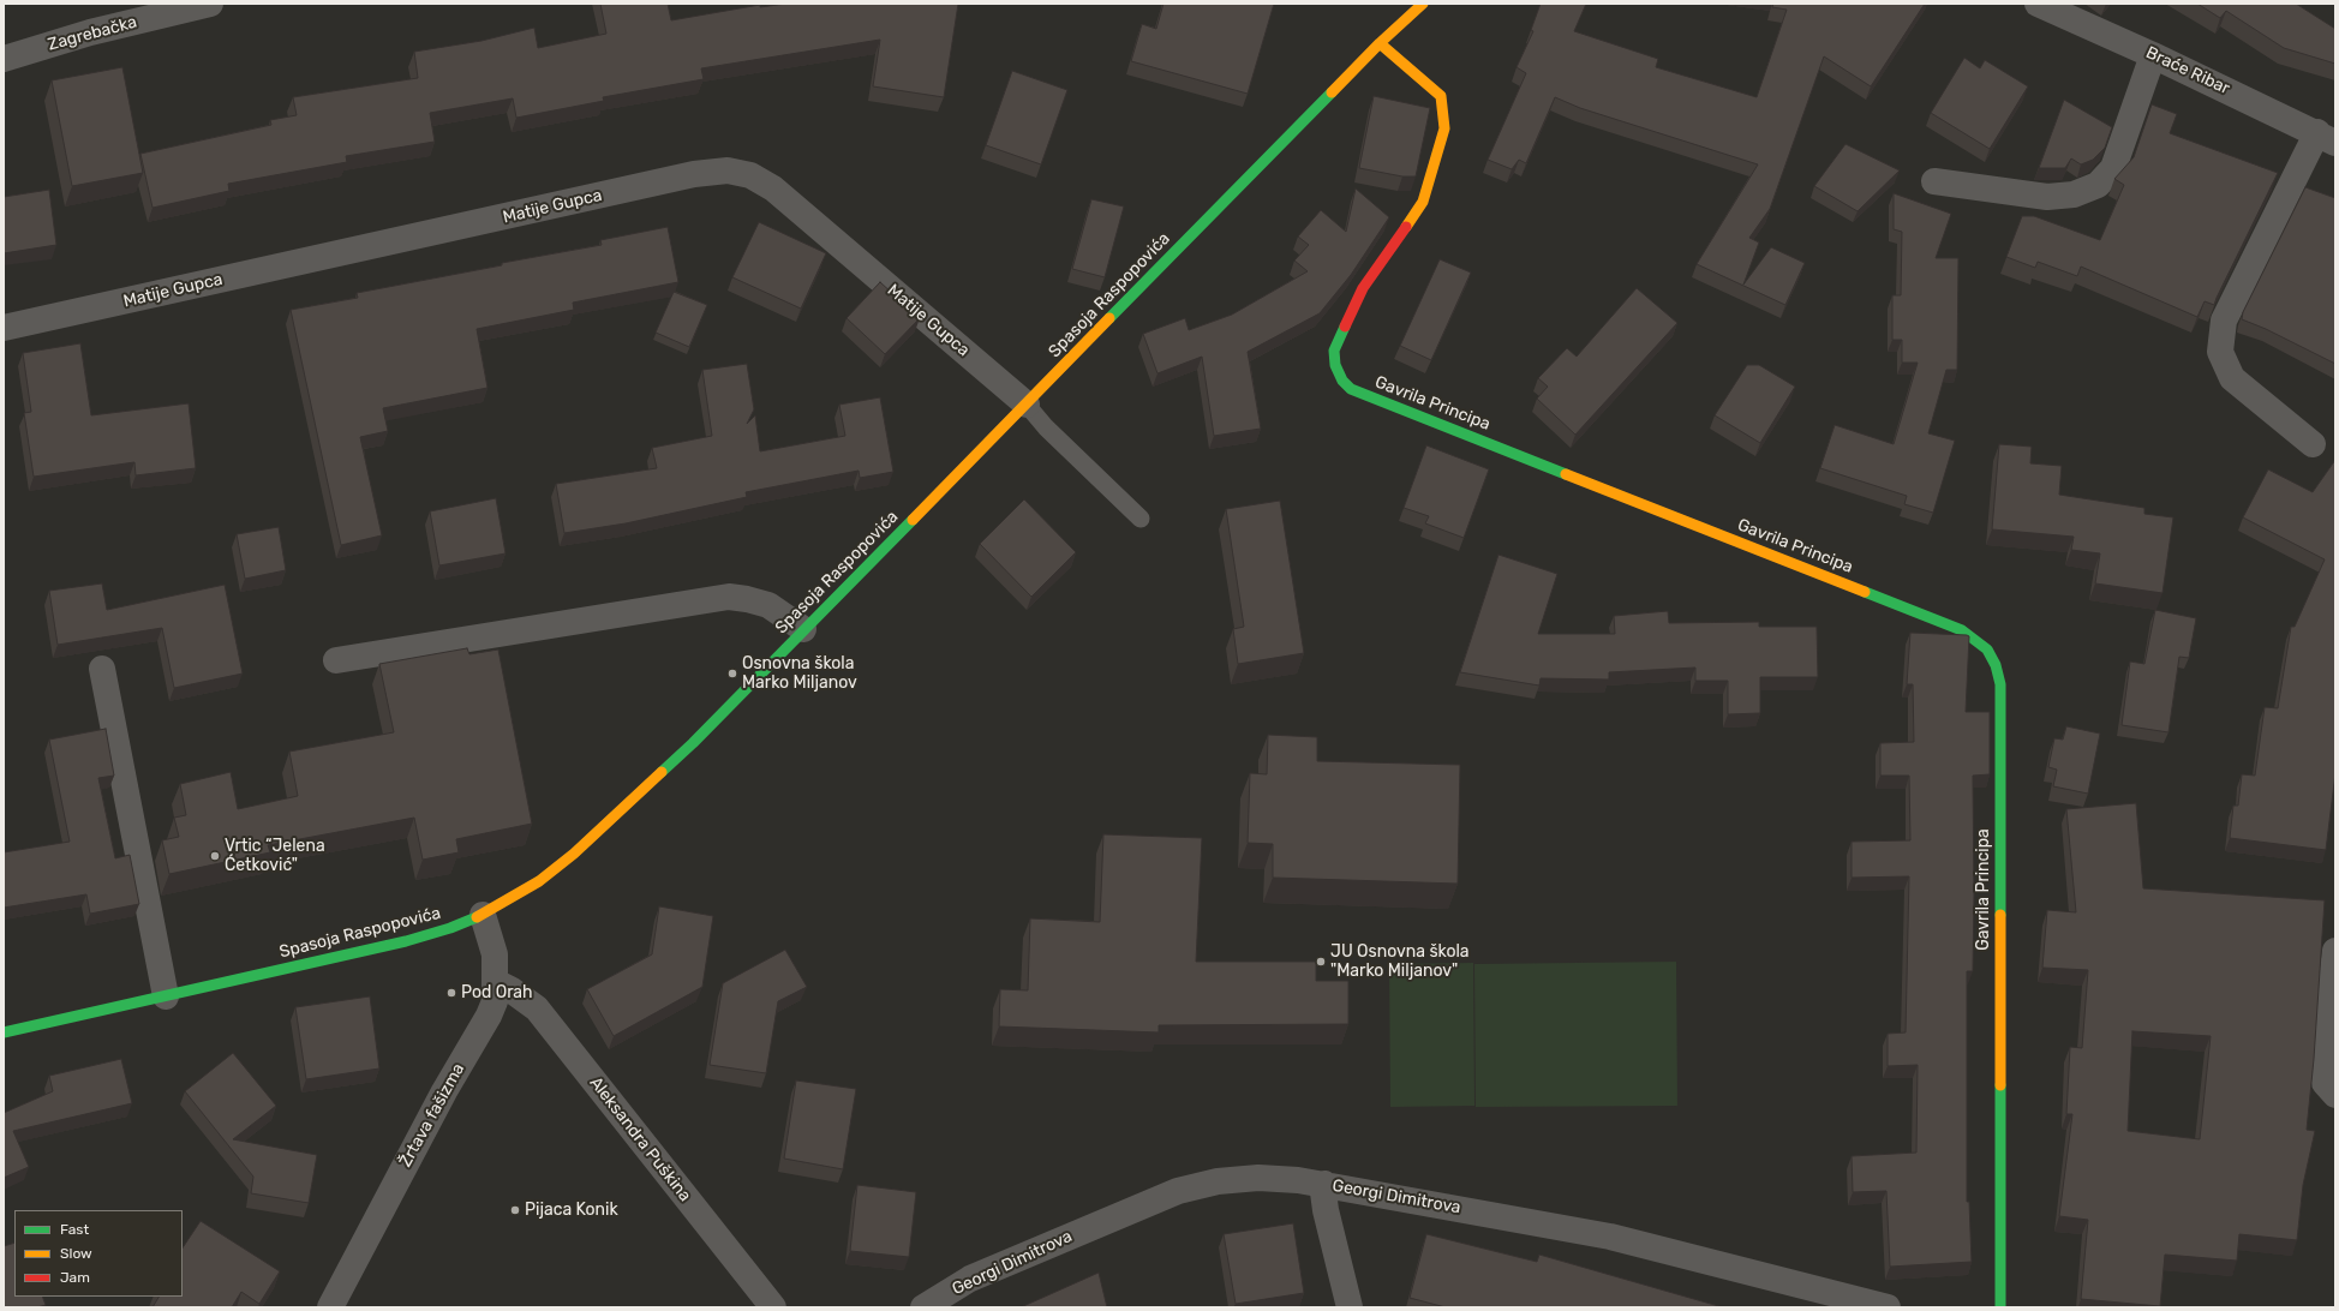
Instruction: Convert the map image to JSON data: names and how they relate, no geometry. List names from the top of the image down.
{
  "streets": {
    "street": [
      "Zagrebačka",
      "Braće Ribar",
      "Matije Gupca",
      "Spasoja Raspopovića",
      "Gavrila Principa",
      "Žrtava fašizma",
      "Aleksandra Puškina",
      "Georgi Dimitrova"
    ]
  },
  "crossings": [
    ["Matije Gupca", "Spasoja Raspopovića"],
    ["Spasoja Raspopovića", "Gavrila Principa"],
    ["Spasoja Raspopovića", "Žrtava fašizma"],
    ["Žrtava fašizma", "Aleksandra Puškina"]
  ],
  "places": [
    "Osnovna škola Marko Miljanov",
    "Vrtic “Jelena Ćetković\"",
    "JU Osnovna škola \"Marko Miljanov\"",
    "Pod Orah",
    "Pijaca Konik"
  ],
  "legend": ["Fast", "Slow", "Jam"]
}
